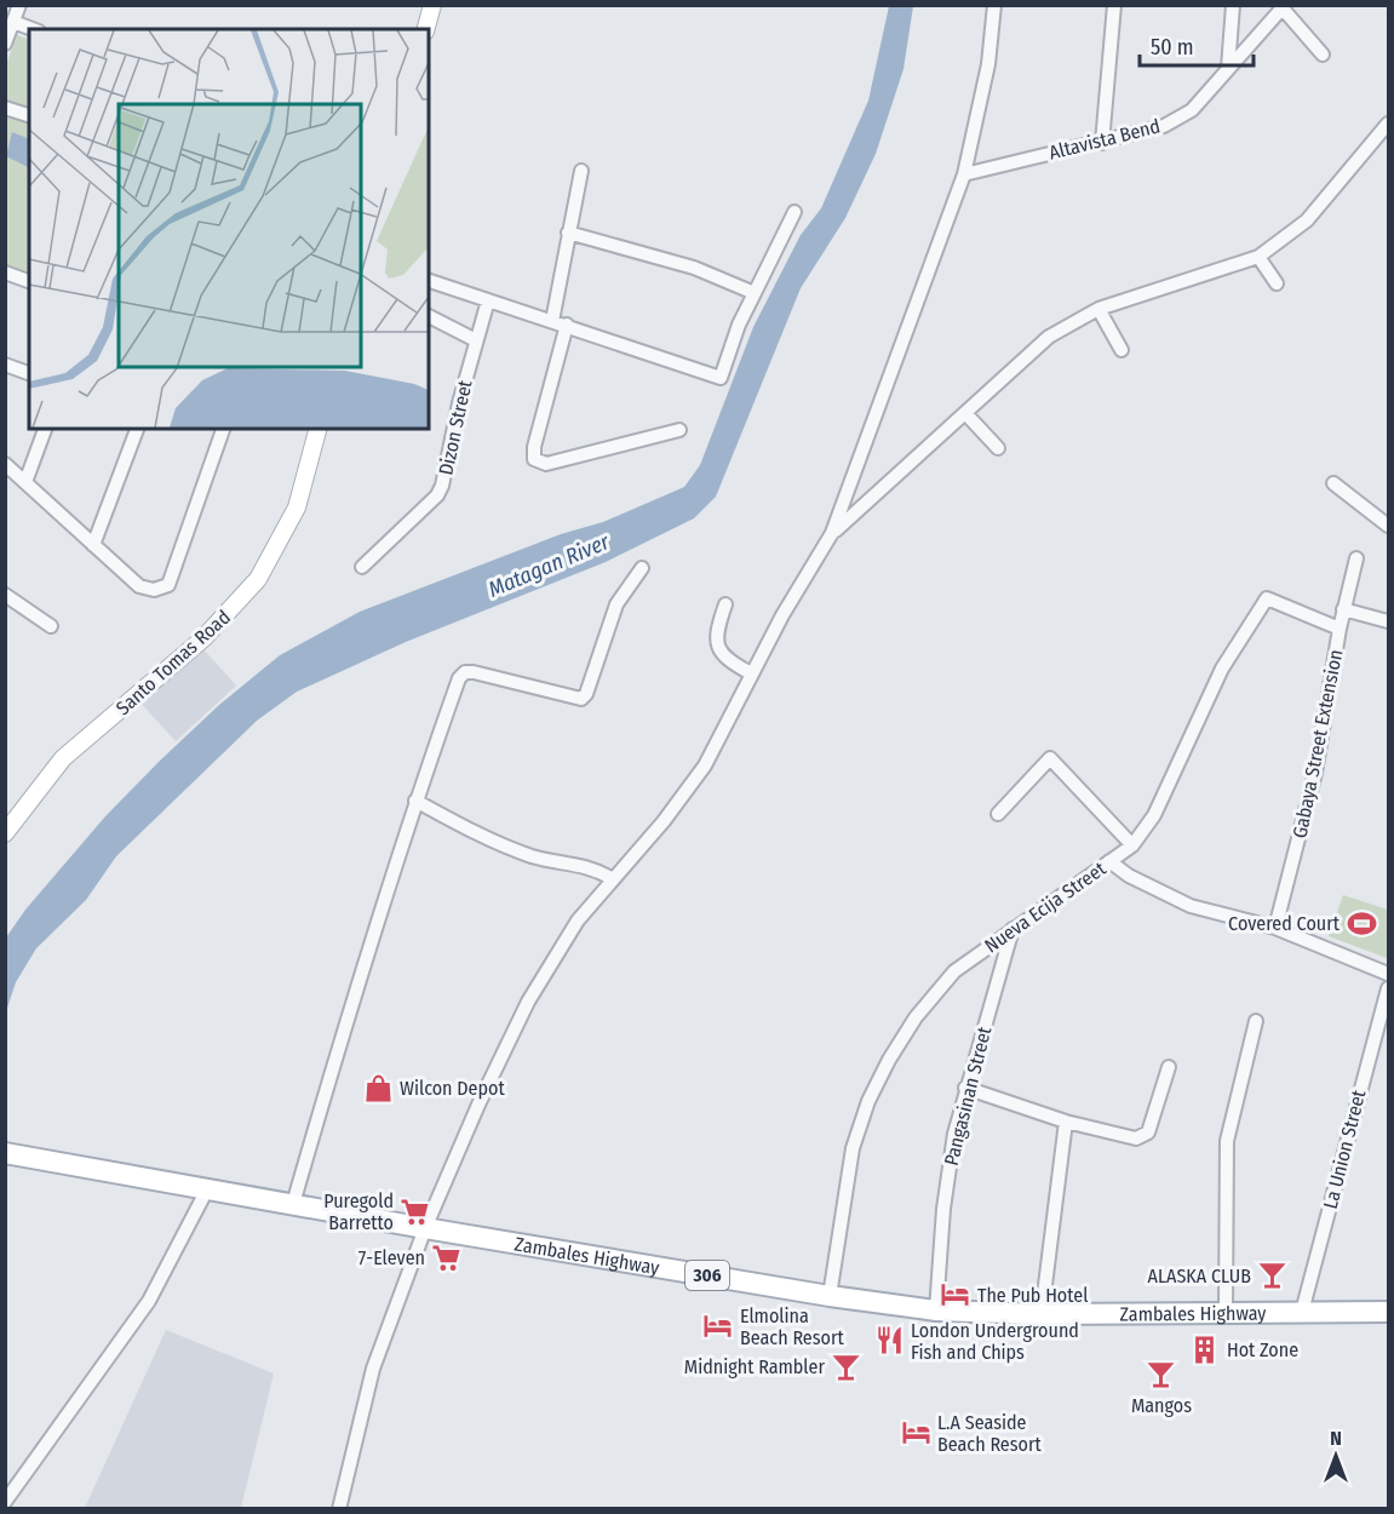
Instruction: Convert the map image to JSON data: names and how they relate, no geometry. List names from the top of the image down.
{
  "streets": {
    "main road": ["Zambales Highway", "306"],
    "street": [
      "Altavista Bend",
      "Dizon Street",
      "Santo Tomas Road",
      "Gabaya Street Extension",
      "Nueva Ecija Street",
      "Pangasinan Street",
      "La Union Street"
    ]
  },
  "crossings": [
    ["Gabaya Street Extension", "Nueva Ecija Street"],
    ["Nueva Ecija Street", "Pangasinan Street"],
    ["Nueva Ecija Street", "Zambales Highway"],
    ["Pangasinan Street", "Zambales Highway"],
    ["La Union Street", "Zambales Highway"]
  ],
  "water": ["Matagan River"],
  "places": {
    "sports": ["Covered Court"],
    "shop": ["Wilcon Depot"],
    "supermarket": ["Puregold Barretto", "7-Eleven"],
    "bar": ["ALASKA CLUB", "Midnight Rambler", "Mangos"],
    "hotel": ["The Pub Hotel", "Elmolina Beach Resort", "L.A Seaside Beach Resort"],
    "restaurant": ["London Underground Fish and Chips"],
    "building": ["Hot Zone"]
  },
  "scale_bar": "50 m",
  "north": "top"
}
